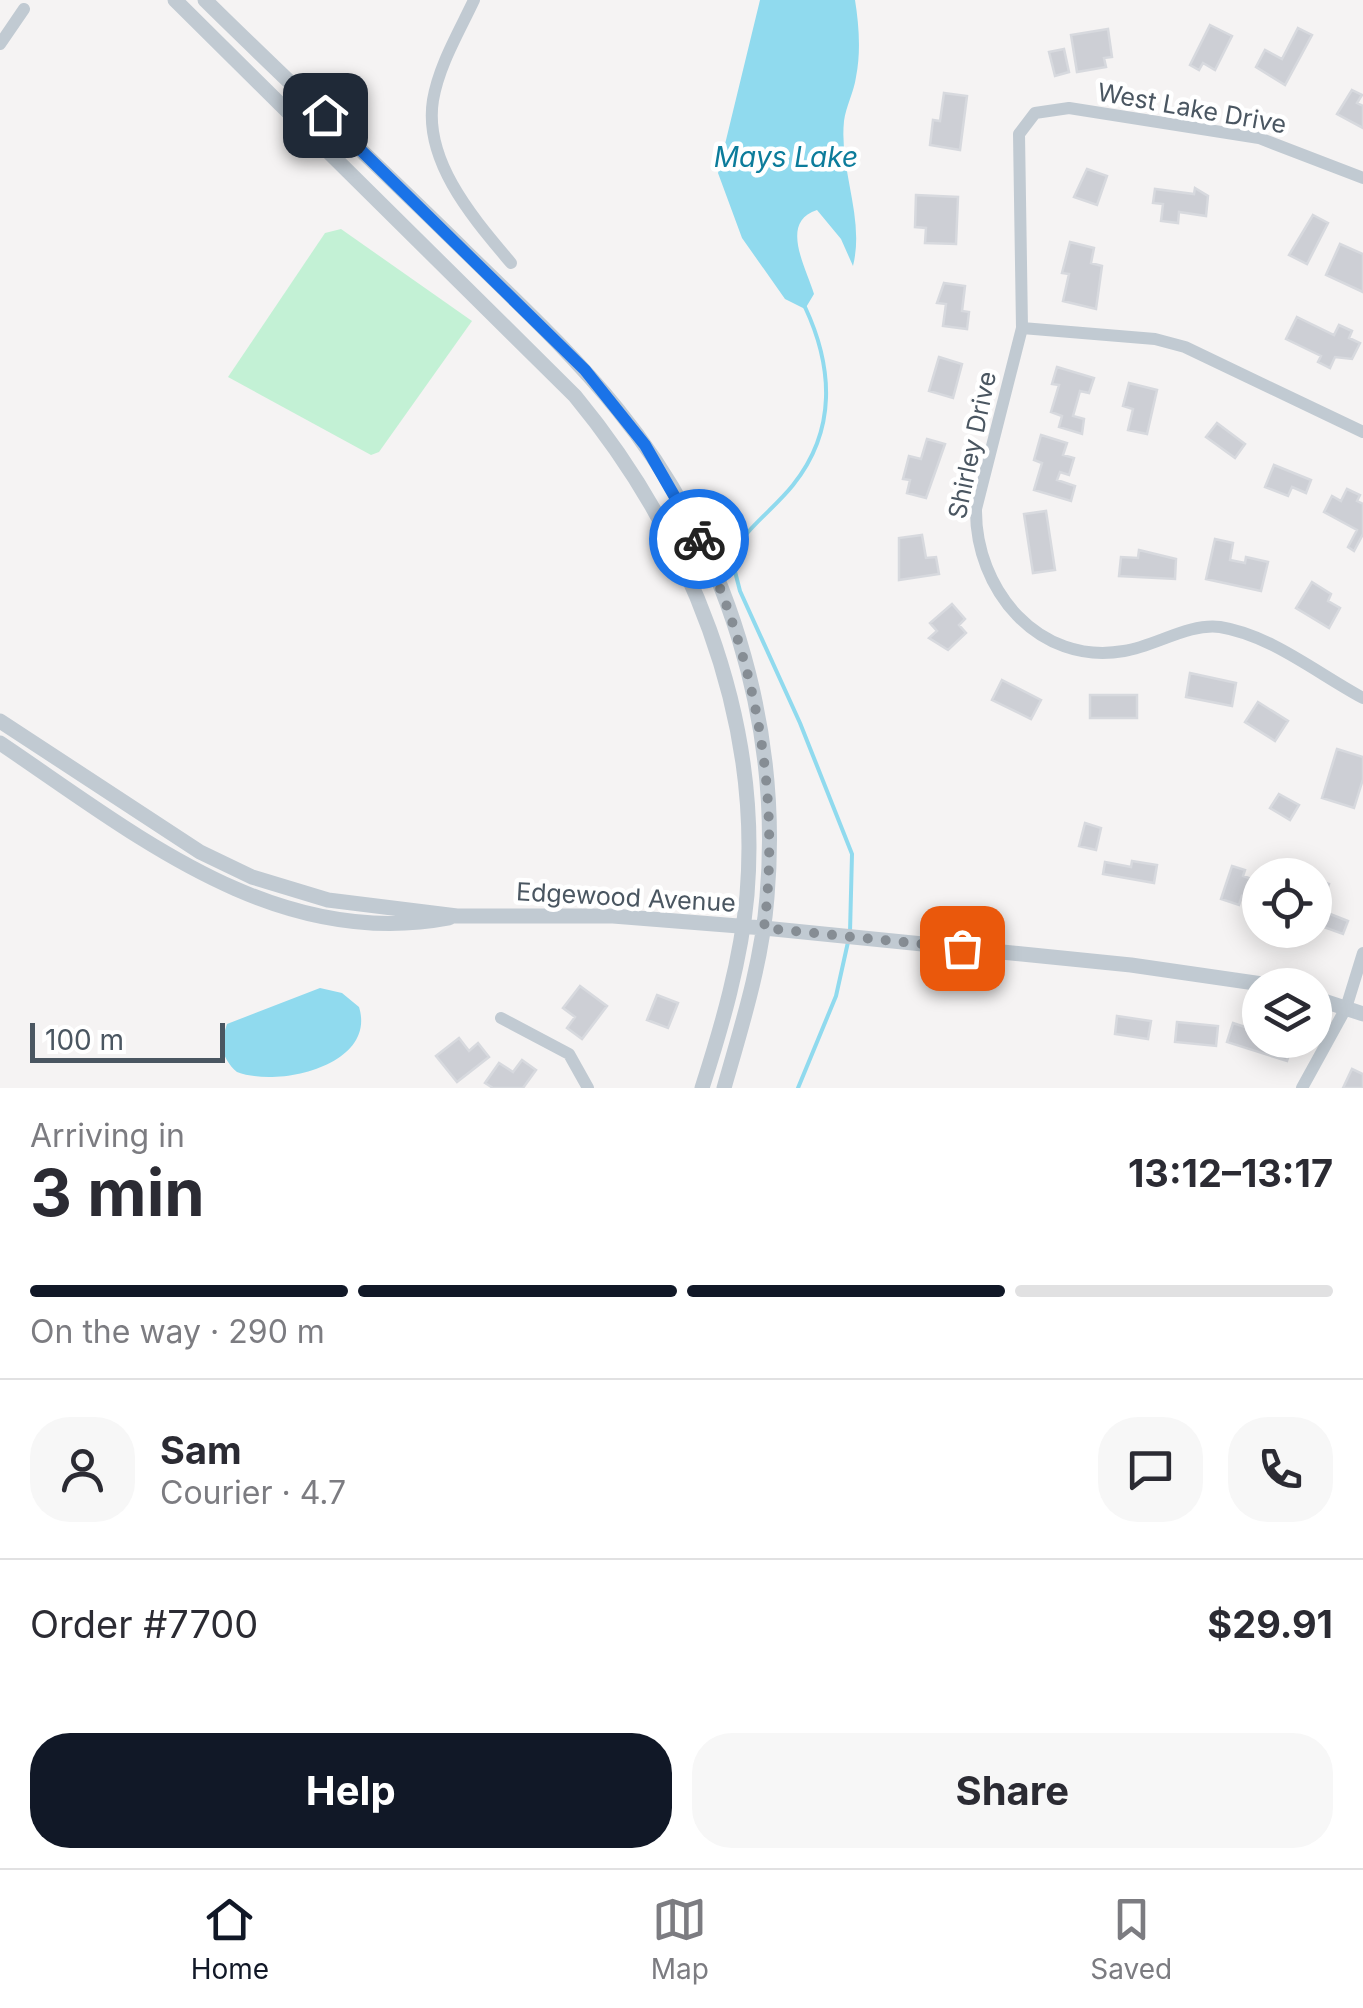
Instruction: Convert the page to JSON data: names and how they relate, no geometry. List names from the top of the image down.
{
  "streets": {
    "street": ["West Lake Drive", "Shirley Drive", "Edgewood Avenue"]
  },
  "crossings": [
    ["West Lake Drive", "Shirley Drive"]
  ],
  "water": ["Mays Lake"],
  "scale_bar": "100 m",
  "page": {
    "scale": "100 m",
    "heading": ["3 min", "Arriving in", "13:12–13:17"],
    "panel": [
      "Sam",
      "Courier · 4.7",
      "Order #7700",
      "$29.91"
    ],
    "bar": "On the way · 290 m",
    "buttons": ["Help", "Share"],
    "tabs": ["Home", "Map", "Saved"]
  }
}
